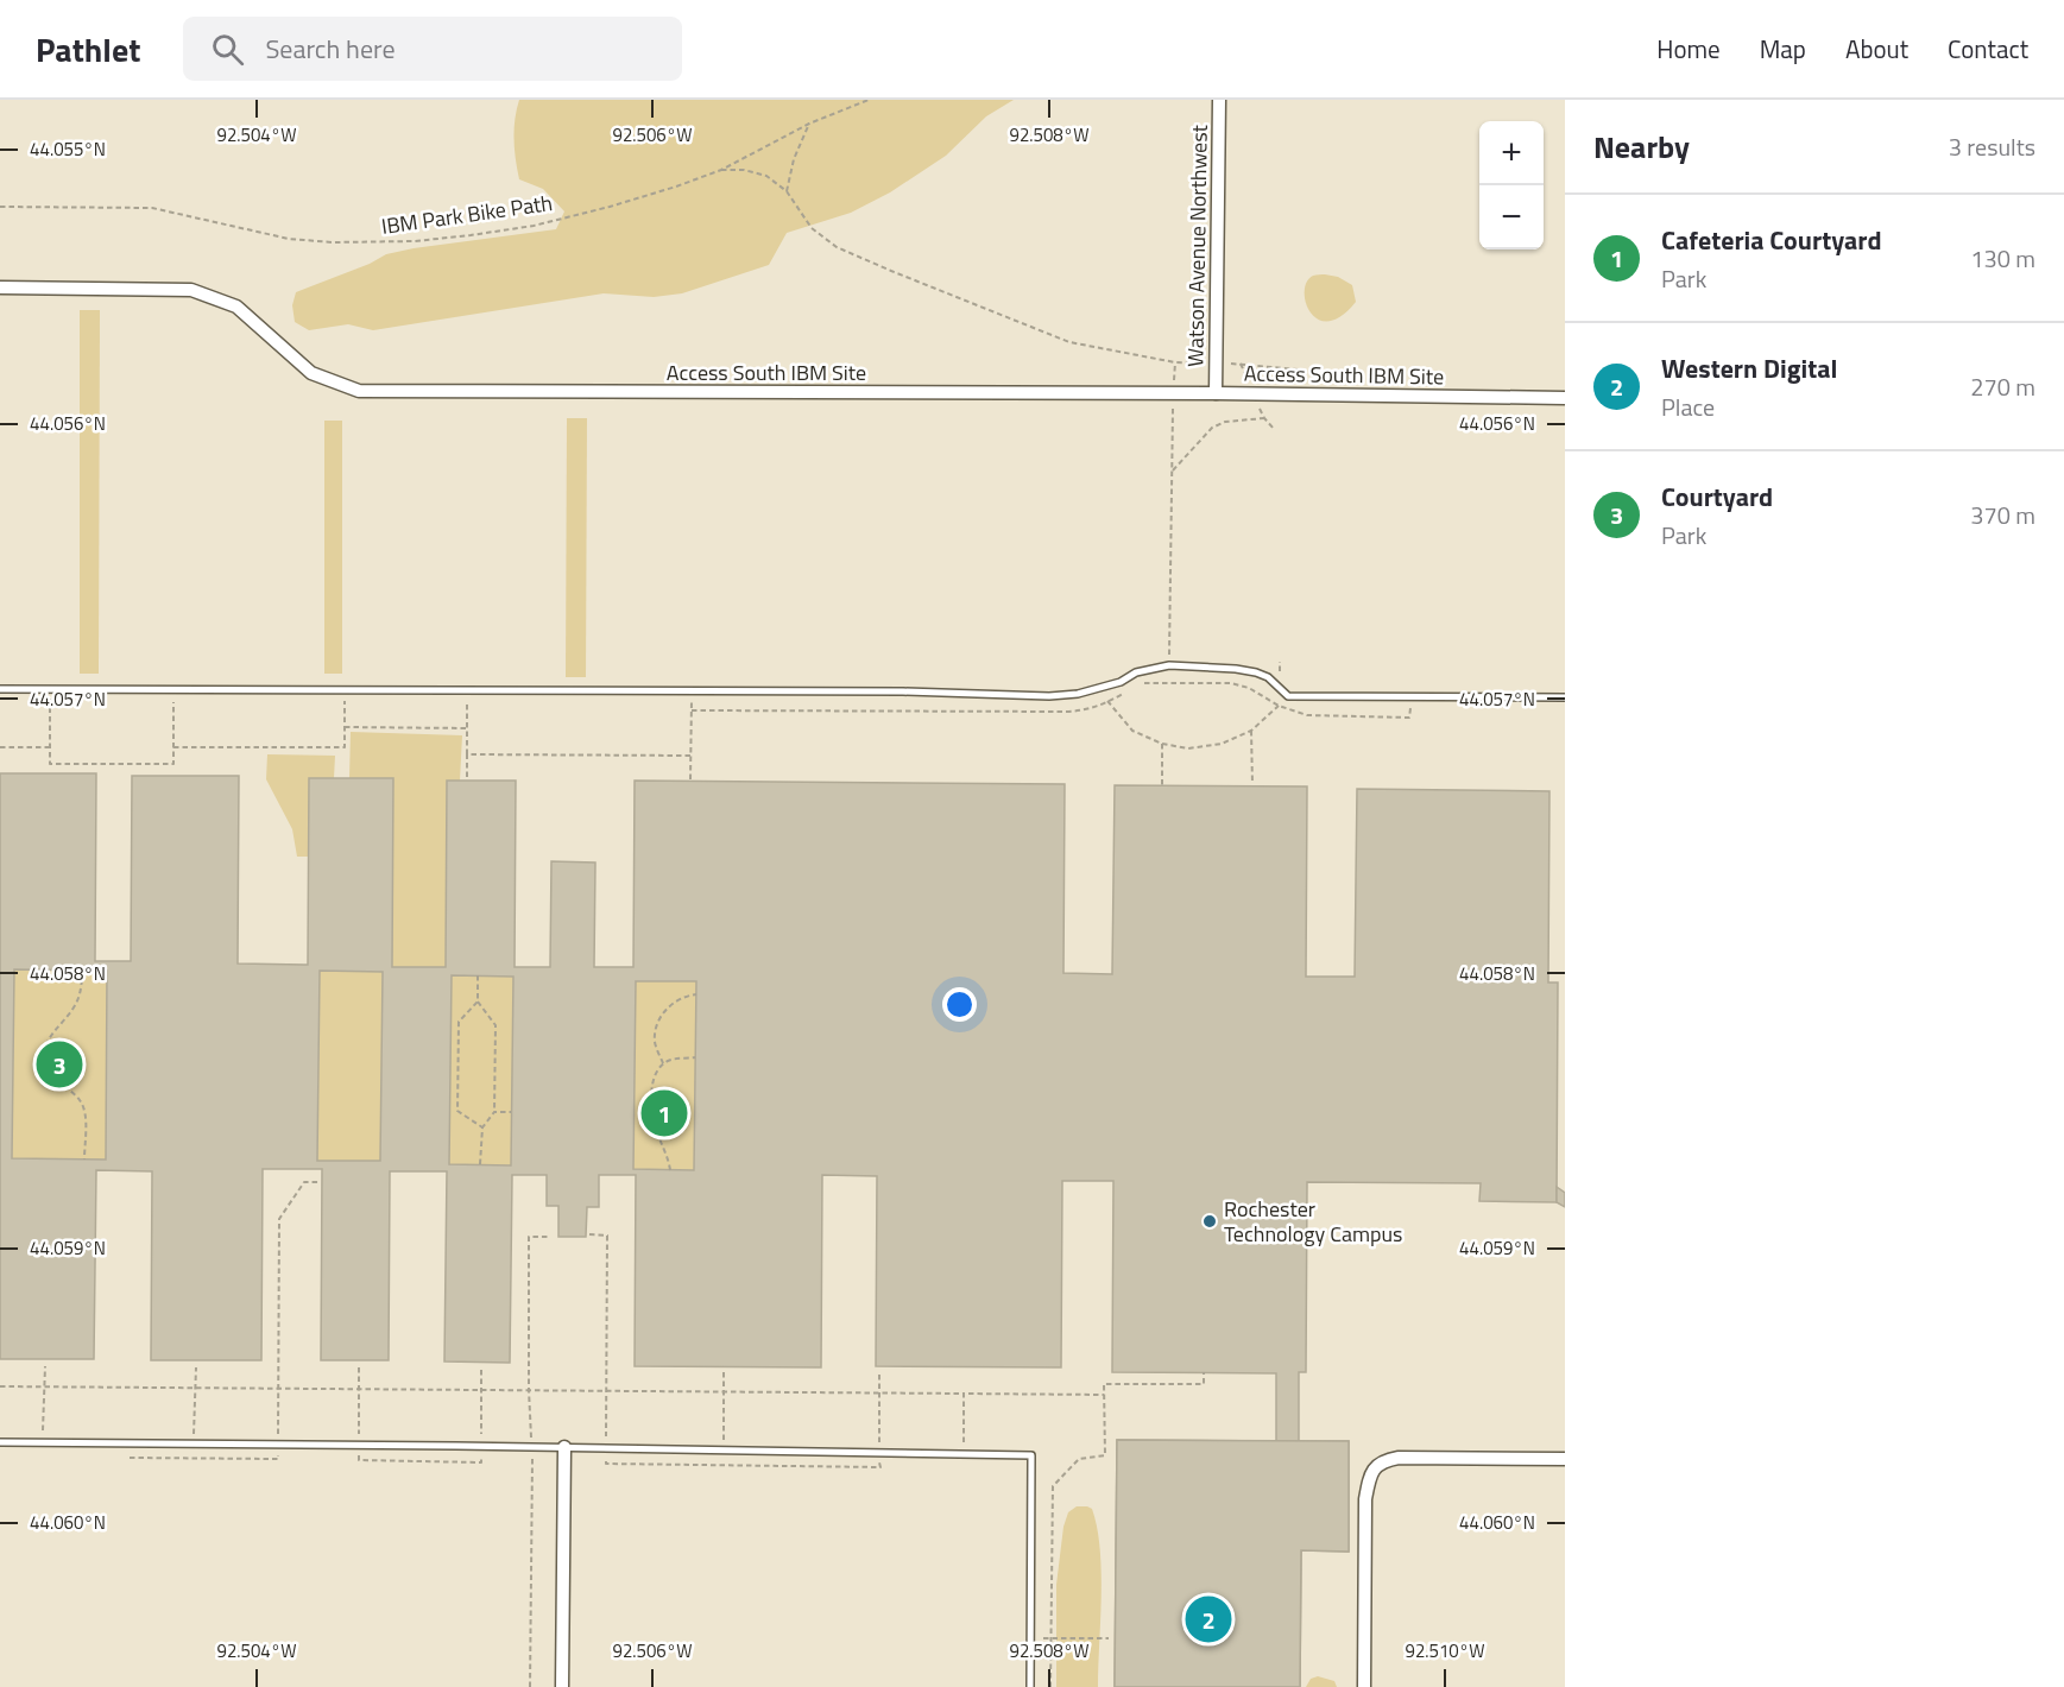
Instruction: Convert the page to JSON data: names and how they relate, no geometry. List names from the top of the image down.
{
  "streets": {
    "street": ["Watson Avenue Northwest", "Access South IBM Site"],
    "path": ["IBM Park Bike Path"]
  },
  "crossings": [
    ["Watson Avenue Northwest", "Access South IBM Site"]
  ],
  "places": ["Rochester Technology Campus"],
  "page": {
    "header": "Pathlet",
    "search": "Search here",
    "nav": [
      "Home",
      "Map",
      "About",
      "Contact"
    ],
    "heading": ["Nearby", "3 results"],
    "map_buttons": ["+", "−"],
    "list": [
      {
        "mark": "1",
        "name": "Cafeteria Courtyard",
        "note": "Park",
        "value": "130 m"
      },
      {
        "mark": "2",
        "name": "Western Digital",
        "note": "Place",
        "value": "270 m"
      },
      {
        "mark": "3",
        "name": "Courtyard",
        "note": "Park",
        "value": "370 m"
      }
    ],
    "pins": ["3", "1", "2"]
  },
  "coordinates": [
    "92.504°W",
    "92.506°W",
    "92.508°W",
    "44.055°N",
    "44.056°N",
    "44.057°N",
    "44.058°N",
    "44.059°N",
    "44.060°N",
    "92.510°W"
  ]
}
